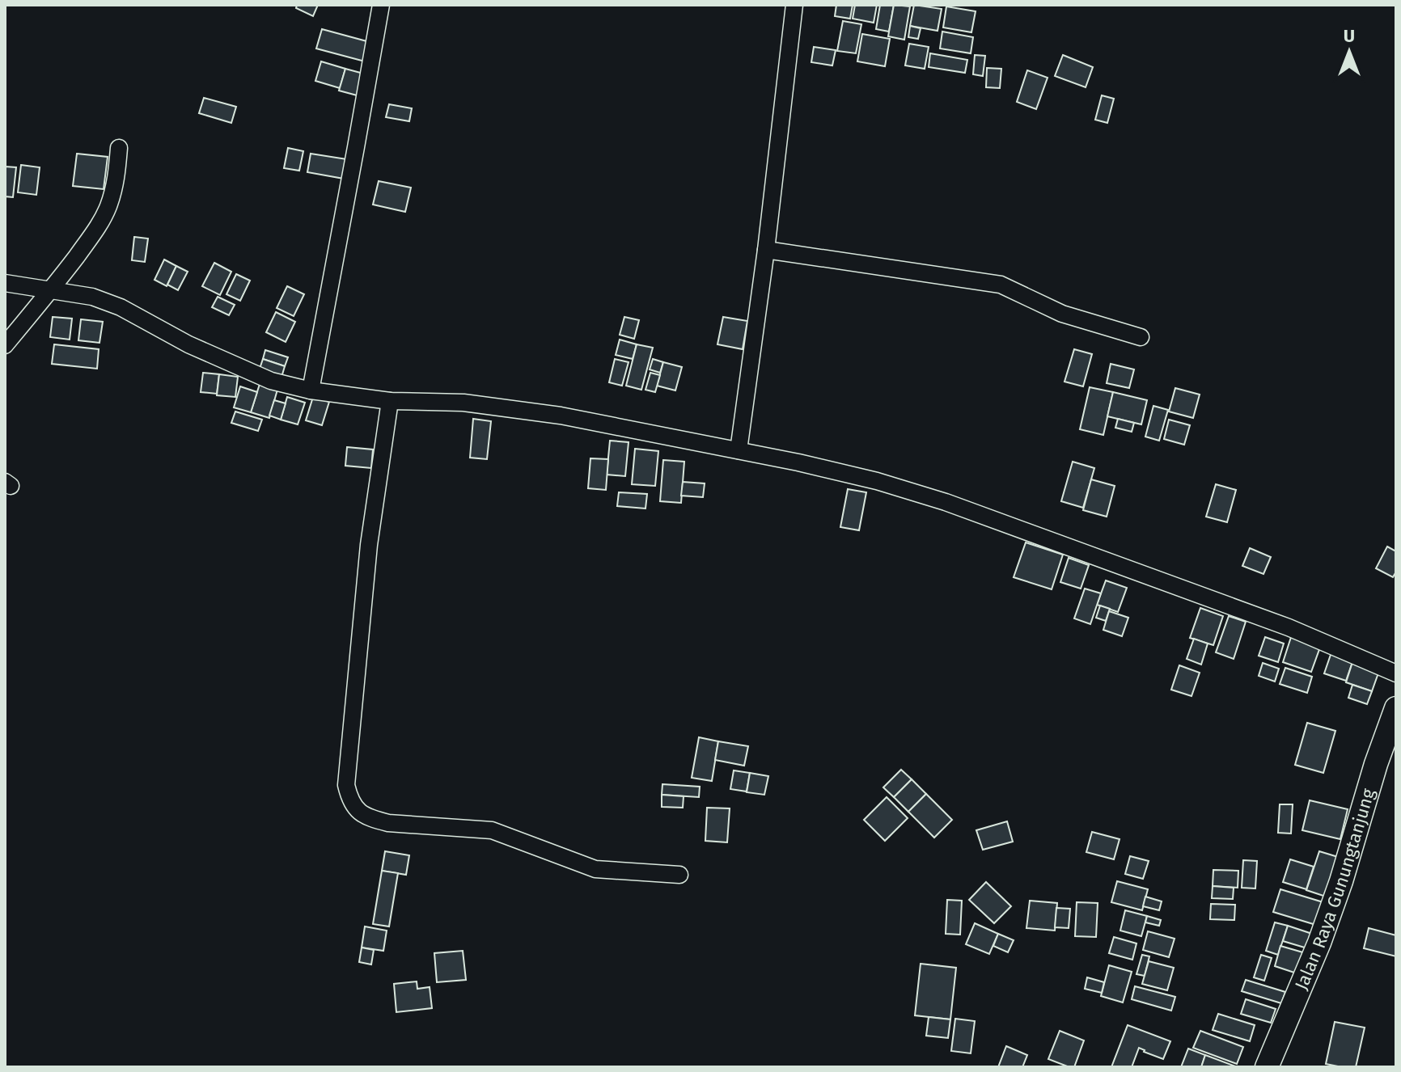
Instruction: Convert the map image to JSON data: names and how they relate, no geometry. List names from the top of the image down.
{
  "streets": {
    "main road": ["Jalan Raya Gunungtanjung"]
  },
  "north": "top"
}
